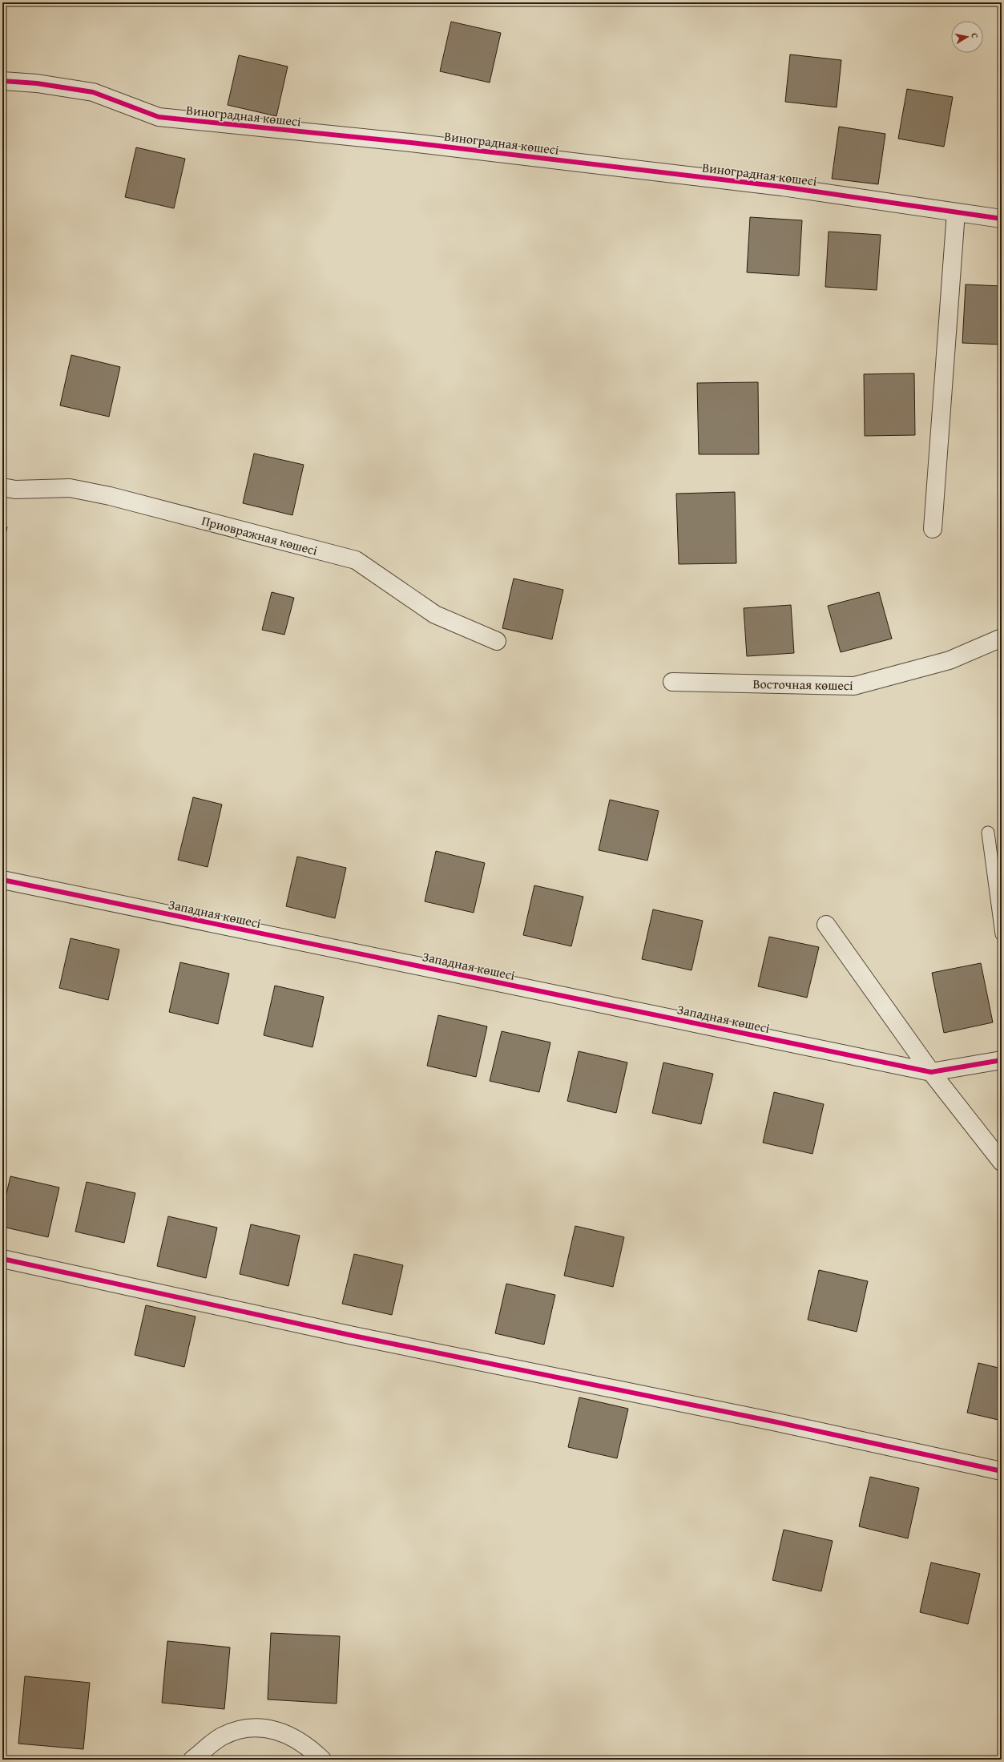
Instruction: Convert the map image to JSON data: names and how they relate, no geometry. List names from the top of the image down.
{
  "streets": {
    "street": [
      "Виноградная көшесі",
      "Приовражная көшесі",
      "Восточная көшесі",
      "Западная көшесі"
    ]
  },
  "north": "right"
}
